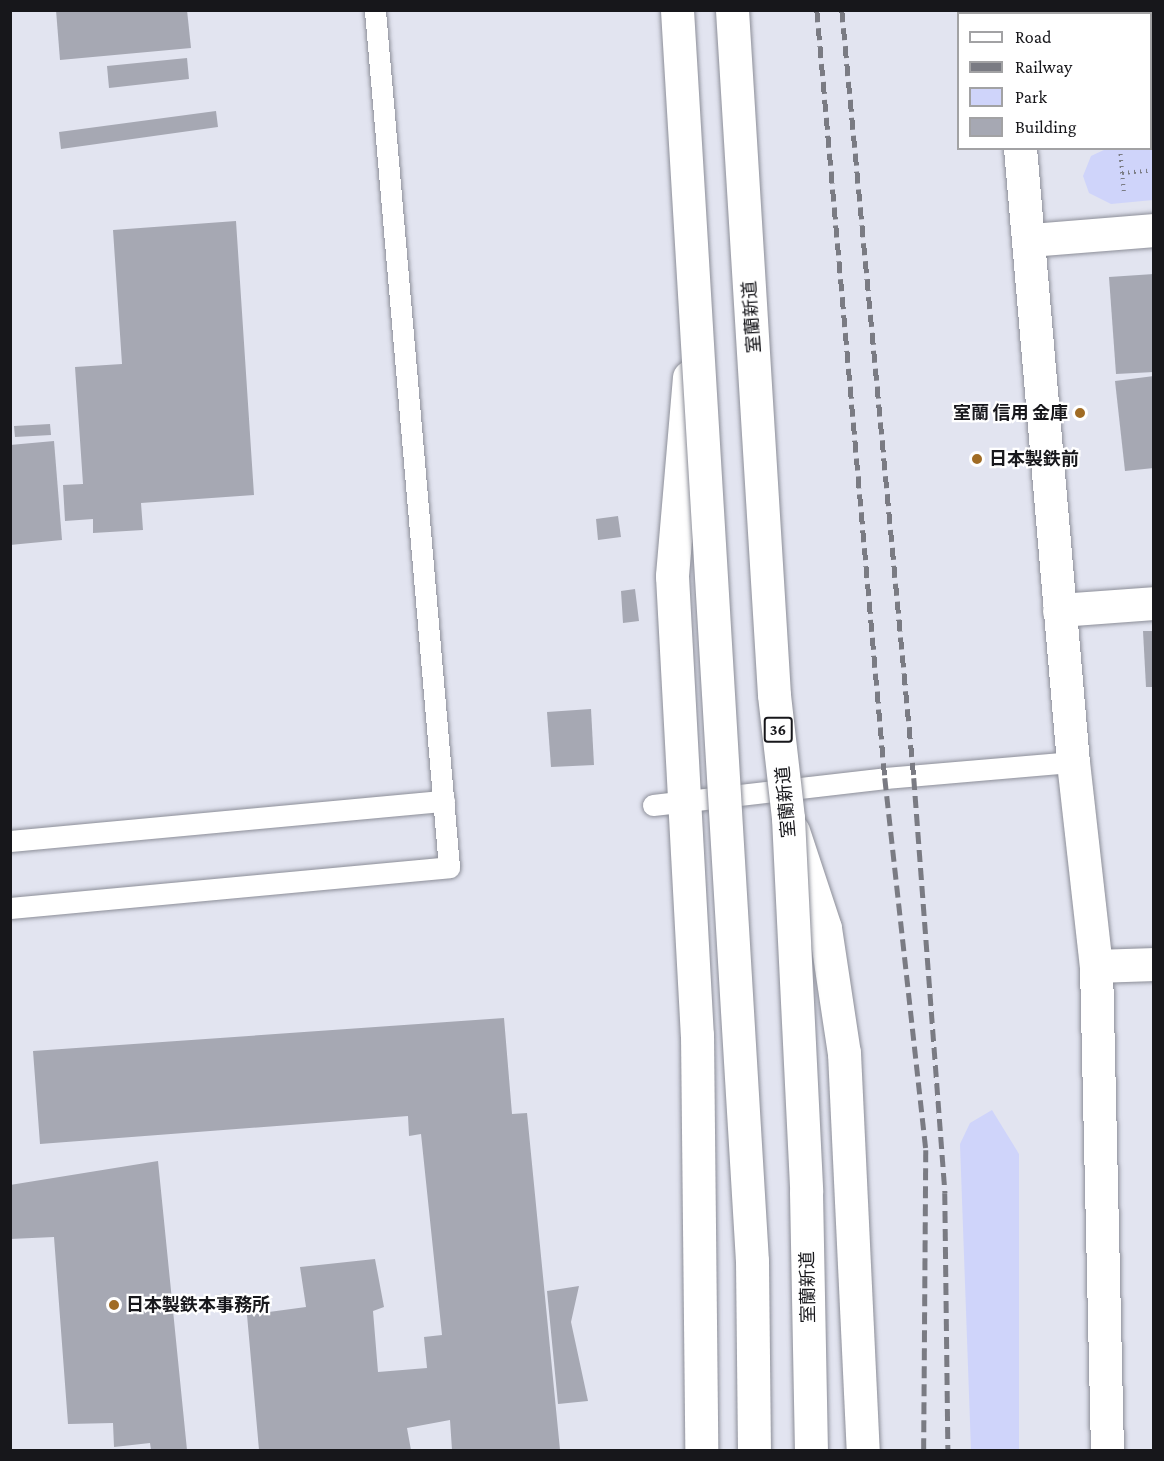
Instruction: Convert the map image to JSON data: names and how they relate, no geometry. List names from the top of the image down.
{
  "streets": {
    "main road": ["室蘭新道", "36"]
  },
  "places": ["室蘭 信用 金庫", "日本製鉄前", "日本製鉄本事務所"],
  "legend": [
    "Road",
    "Railway",
    "Park",
    "Building"
  ]
}
